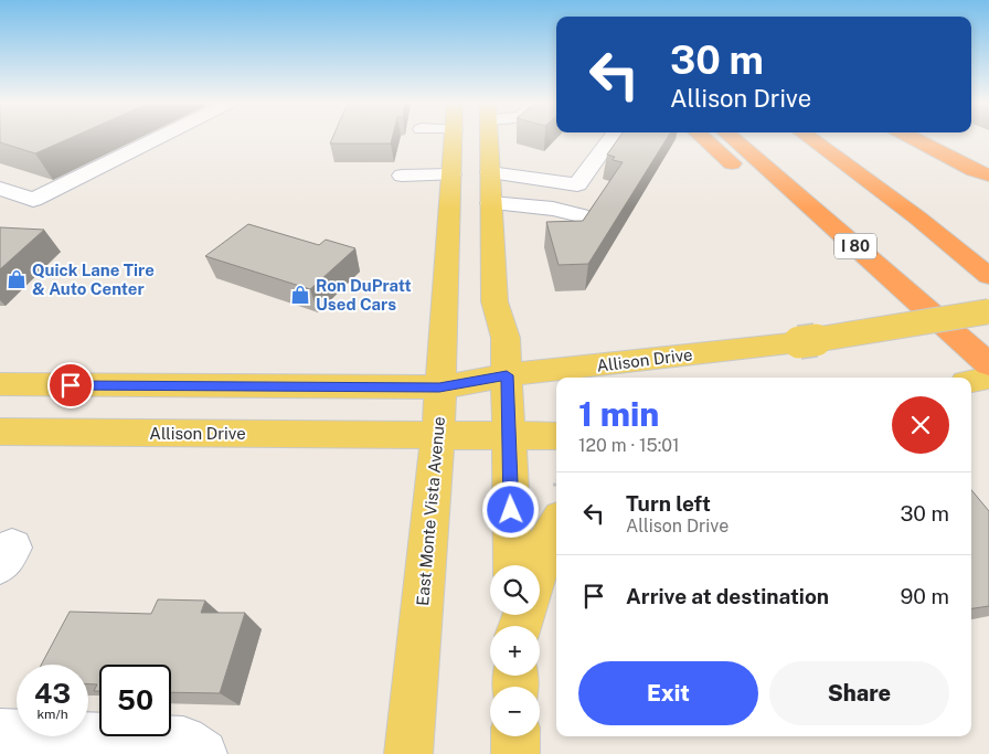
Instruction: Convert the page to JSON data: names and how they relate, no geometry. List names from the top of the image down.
{
  "streets": {
    "highway": ["I 80"],
    "main road": ["Allison Drive", "East Monte Vista Avenue"]
  },
  "crossings": [
    ["Allison Drive", "East Monte Vista Avenue"]
  ],
  "places": {
    "shop": ["Quick Lane Tire & Auto Center", "Ron DuPratt Used Cars"]
  },
  "page": {
    "turn": ["30 m", "Allison Drive"],
    "heading": ["1 min", "120 m · 15:01"],
    "list": [
      {
        "name": "Turn left",
        "note": "Allison Drive",
        "value": "30 m"
      },
      {
        "name": "Arrive at destination",
        "value": "90 m"
      }
    ],
    "map_buttons": ["+", "−"],
    "buttons": ["Exit", "Share"],
    "speed": "43 km/h",
    "limit": "50"
  }
}
